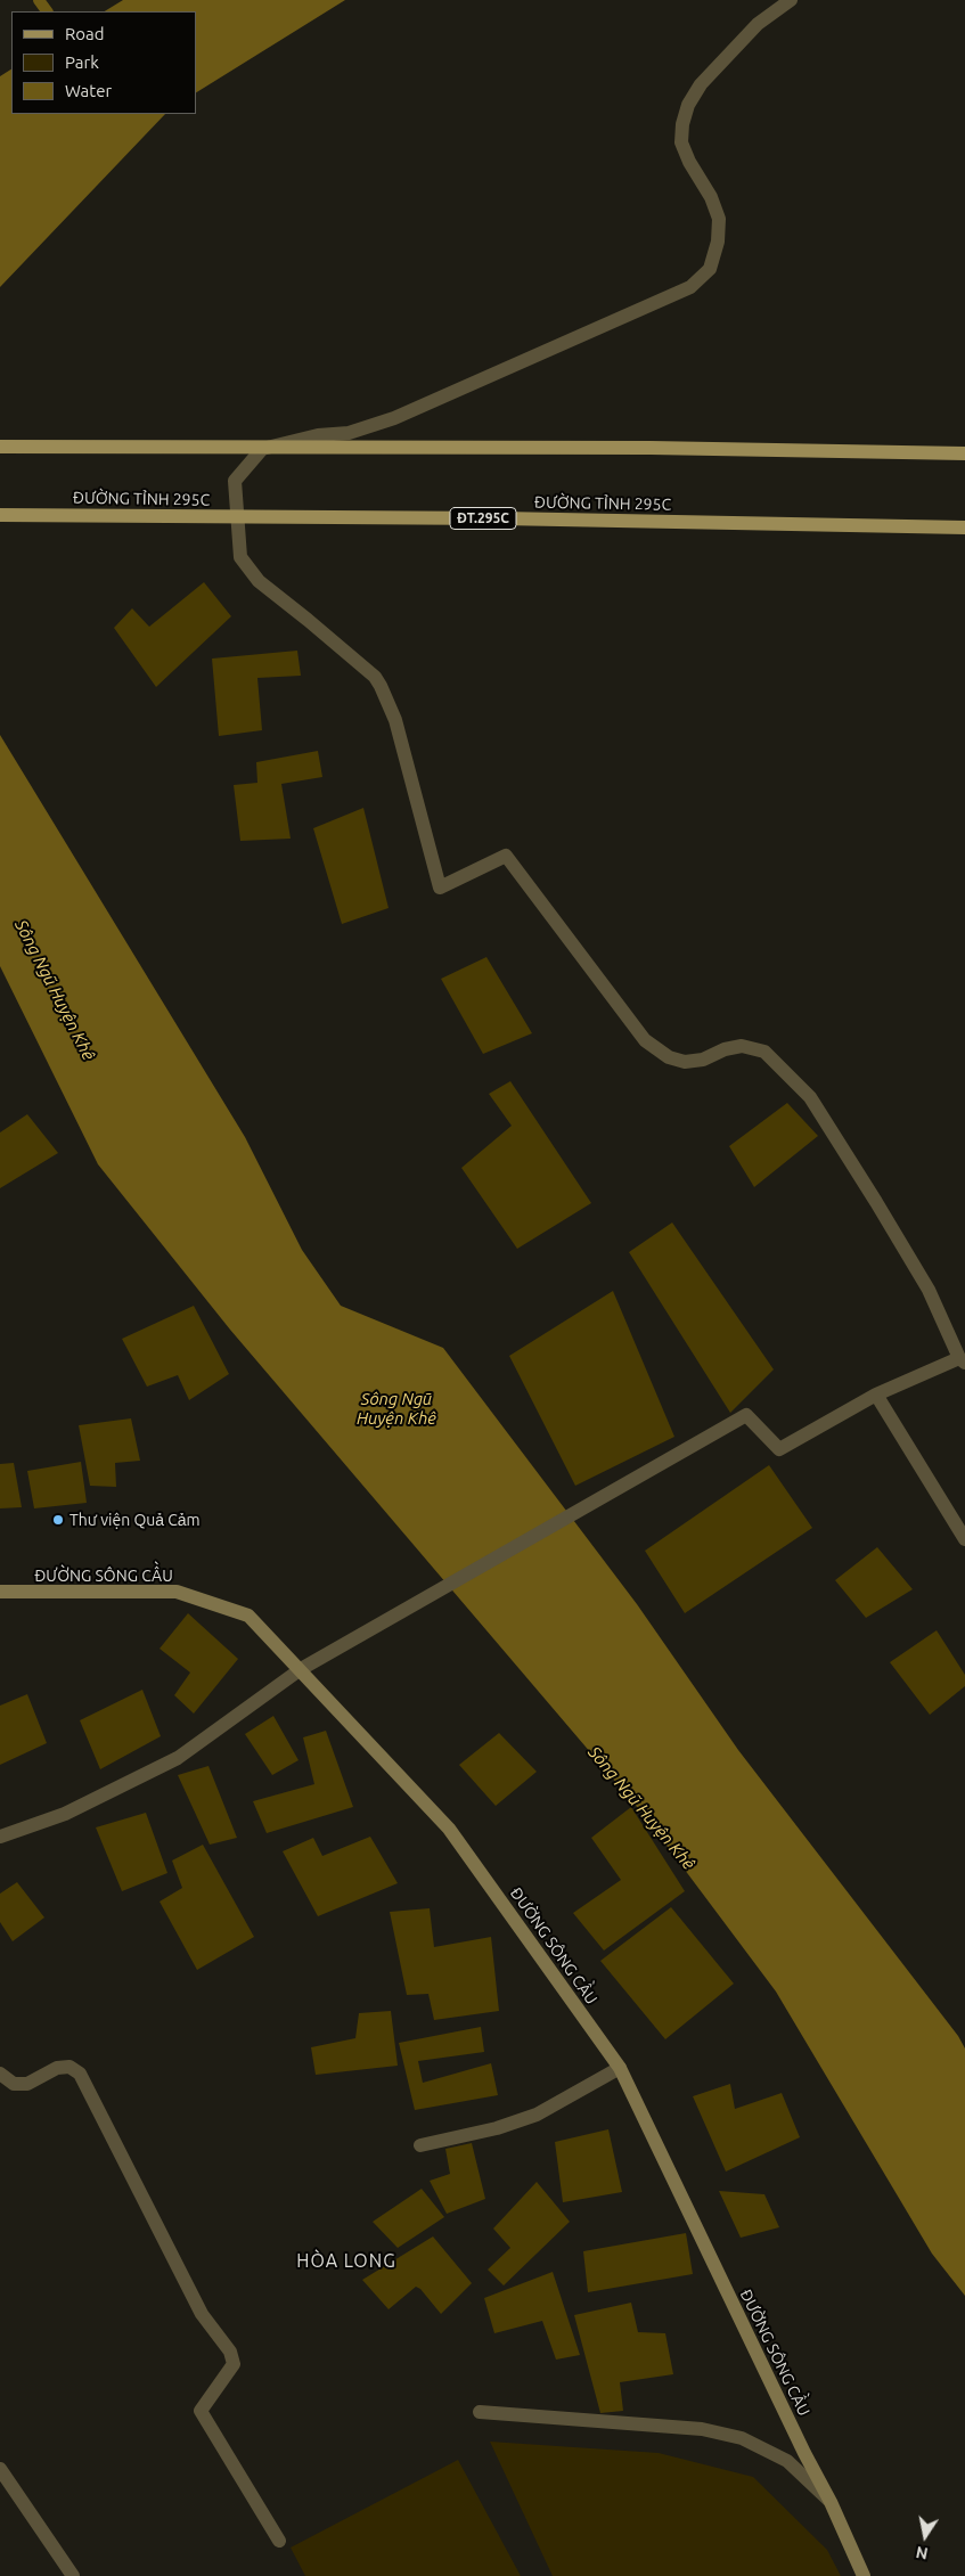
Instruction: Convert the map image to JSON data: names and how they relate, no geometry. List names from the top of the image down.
{
  "streets": {
    "main road": ["ĐƯỜNG TỈNH 295C", "ĐT.295C", "ĐƯỜNG SÔNG CẦU"]
  },
  "districts": ["HÒA LONG"],
  "water": ["Sông Ngũ Huyện Khê"],
  "places": ["Thư viện Quả Cảm"],
  "legend": ["Road", "Park", "Water"],
  "north": "bottom"
}
